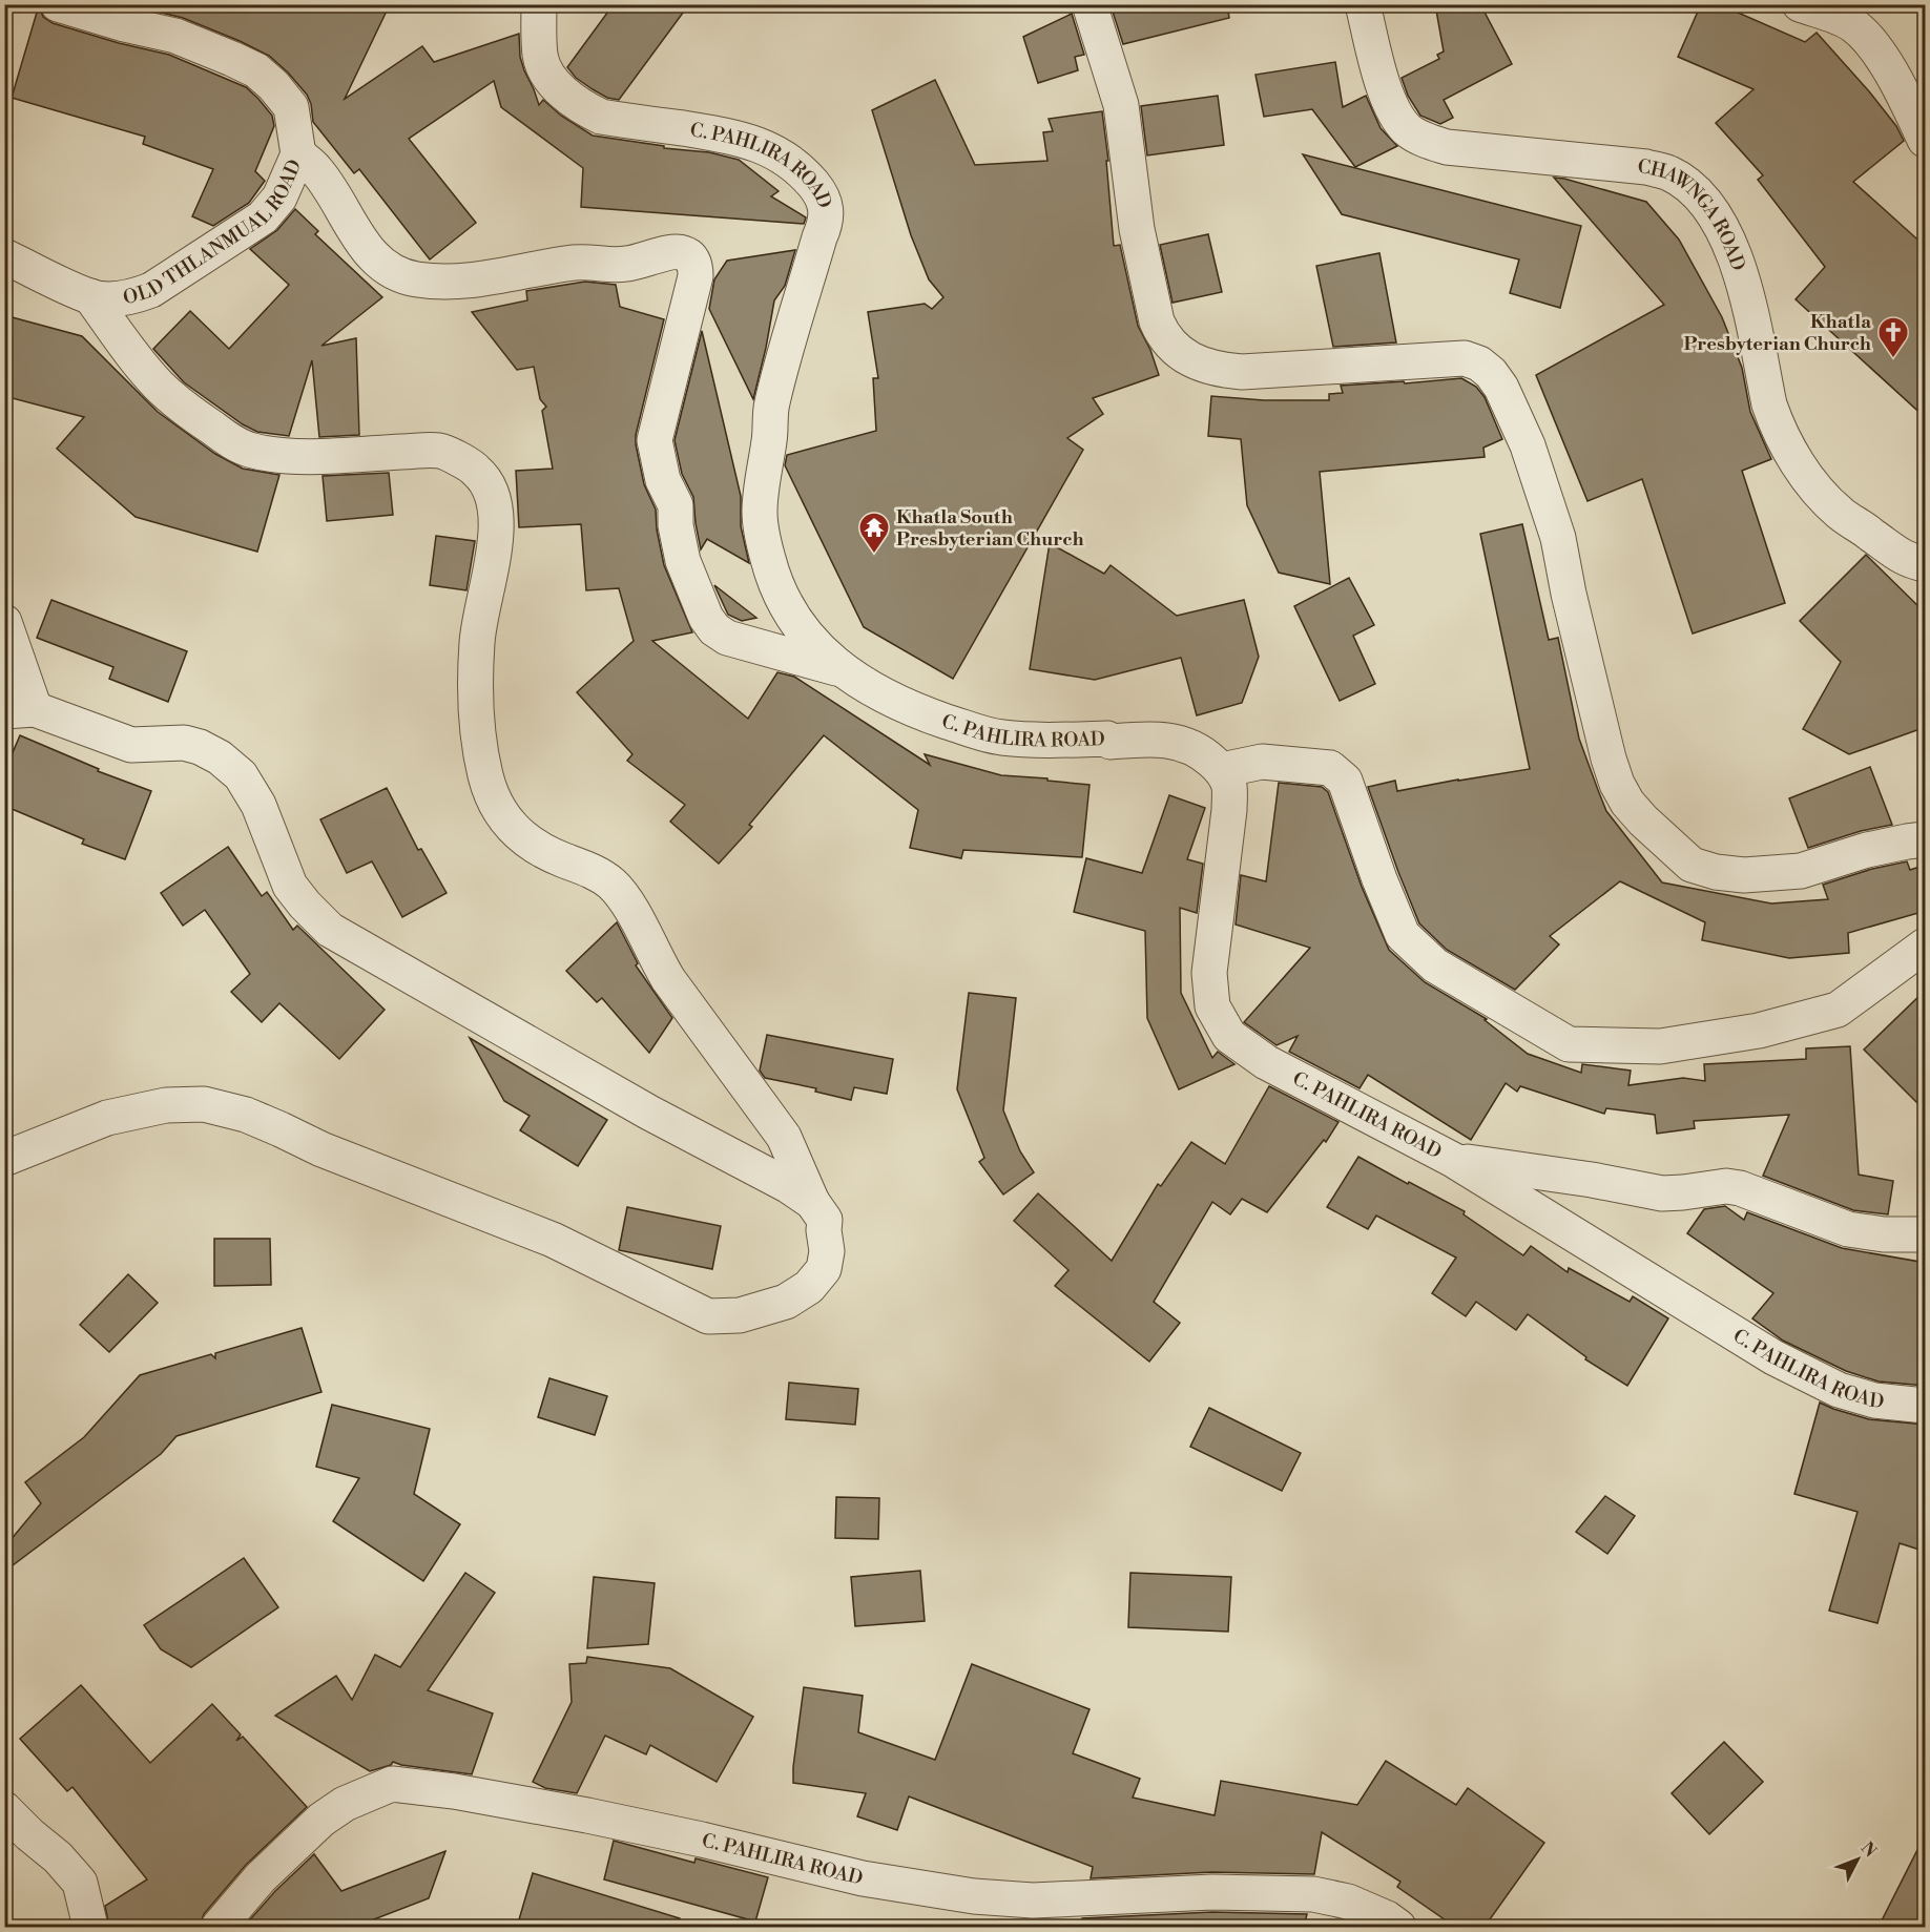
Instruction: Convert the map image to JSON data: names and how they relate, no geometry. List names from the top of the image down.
{
  "streets": {
    "street": ["C. PAHLIRA ROAD", "CHAWNGA ROAD", "OLD THLANMUAL ROAD"]
  },
  "places": {
    "church": ["Khatla Presbyterian Church"],
    "temple": ["Khatla South Presbyterian Church"]
  },
  "north": "top right"
}
